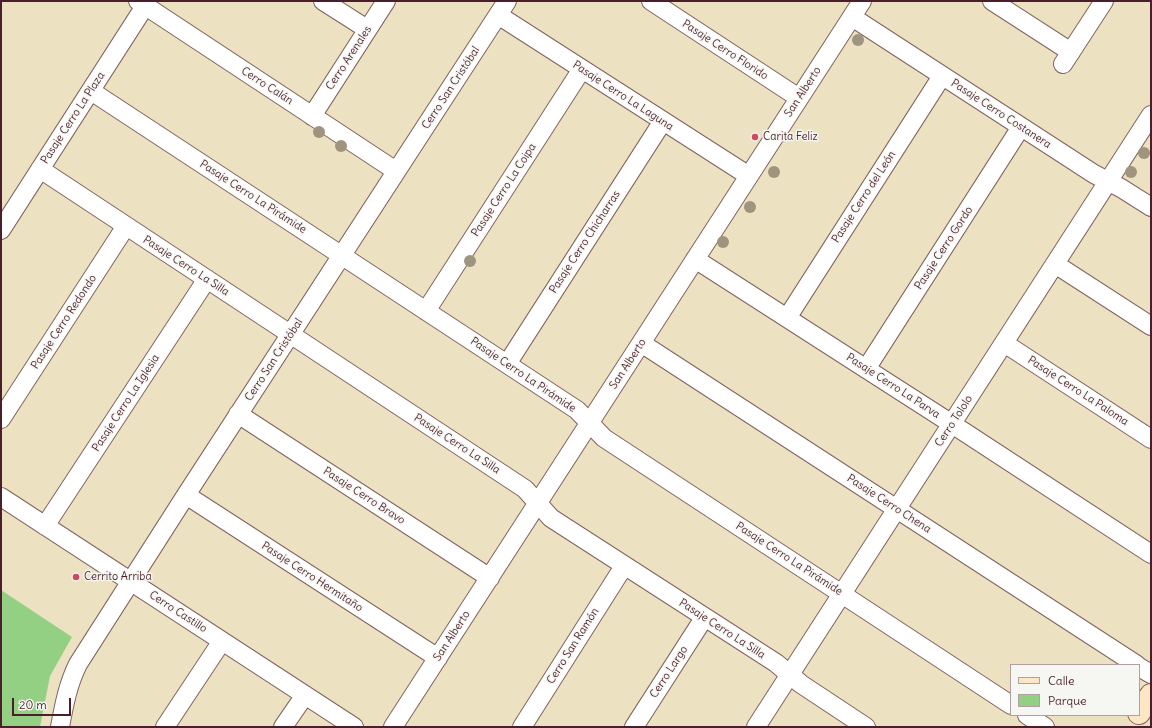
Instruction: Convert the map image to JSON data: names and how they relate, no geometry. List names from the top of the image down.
{
  "streets": {
    "street": [
      "Pasaje Cerro Florido",
      "Cerro Arenales",
      "Cerro Calán",
      "Cerro San Cristóbal",
      "San Alberto",
      "Pasaje Cerro La Laguna",
      "Pasaje Cerro Costanera",
      "Pasaje Cerro La Plaza",
      "Pasaje Cerro La Coipa",
      "Pasaje Cerro La Pirámide",
      "Pasaje Cerro del León",
      "Pasaje Cerro Chicharras",
      "Pasaje Cerro Gordo",
      "Pasaje Cerro La Silla",
      "Pasaje Cerro Redondo",
      "Pasaje Cerro La Parva",
      "Pasaje Cerro La Paloma",
      "Pasaje Cerro La Iglesia",
      "Cerro Tololo",
      "Pasaje Cerro Bravo",
      "Pasaje Cerro Chena",
      "Pasaje Cerro Hermitaño",
      "Cerro Castillo",
      "Cerro San Ramón",
      "Cerro Largo"
    ]
  },
  "crossings": [
    ["Pasaje Cerro Florido", "San Alberto"],
    ["Cerro Arenales", "Cerro Calán"],
    ["Cerro Calán", "Cerro San Cristóbal"],
    ["Cerro Calán", "Pasaje Cerro La Plaza"],
    ["Cerro San Cristóbal", "Pasaje Cerro La Laguna"],
    ["Cerro San Cristóbal", "Pasaje Cerro La Pirámide"],
    ["Cerro San Cristóbal", "Pasaje Cerro La Silla"],
    ["Cerro San Cristóbal", "Pasaje Cerro Bravo"],
    ["Cerro San Cristóbal", "Pasaje Cerro Hermitaño"],
    ["Cerro San Cristóbal", "Cerro Castillo"],
    ["San Alberto", "Pasaje Cerro La Laguna"],
    ["San Alberto", "Pasaje Cerro Costanera"],
    ["San Alberto", "Pasaje Cerro La Pirámide"],
    ["San Alberto", "Pasaje Cerro La Silla"],
    ["San Alberto", "Pasaje Cerro La Parva"],
    ["San Alberto", "Pasaje Cerro Bravo"],
    ["San Alberto", "Pasaje Cerro Chena"],
    ["San Alberto", "Pasaje Cerro Hermitaño"],
    ["Pasaje Cerro La Laguna", "Pasaje Cerro La Coipa"],
    ["Pasaje Cerro La Laguna", "Pasaje Cerro Chicharras"],
    ["Pasaje Cerro Costanera", "Pasaje Cerro del León"],
    ["Pasaje Cerro Costanera", "Pasaje Cerro Gordo"],
    ["Pasaje Cerro Costanera", "Cerro Tololo"],
    ["Pasaje Cerro La Plaza", "Pasaje Cerro La Pirámide"],
    ["Pasaje Cerro La Plaza", "Pasaje Cerro La Silla"],
    ["Pasaje Cerro La Coipa", "Pasaje Cerro La Pirámide"],
    ["Pasaje Cerro La Pirámide", "Pasaje Cerro Chicharras"],
    ["Pasaje Cerro La Pirámide", "Cerro Tololo"],
    ["Pasaje Cerro del León", "Pasaje Cerro La Parva"],
    ["Pasaje Cerro Gordo", "Pasaje Cerro La Parva"],
    ["Pasaje Cerro La Silla", "Pasaje Cerro Redondo"],
    ["Pasaje Cerro La Silla", "Pasaje Cerro La Iglesia"],
    ["Pasaje Cerro La Silla", "Cerro Tololo"],
    ["Pasaje Cerro La Silla", "Cerro San Ramón"],
    ["Pasaje Cerro La Silla", "Cerro Largo"],
    ["Pasaje Cerro La Parva", "Cerro Tololo"],
    ["Pasaje Cerro La Paloma", "Cerro Tololo"],
    ["Pasaje Cerro La Iglesia", "Cerro Castillo"],
    ["Cerro Tololo", "Pasaje Cerro Chena"]
  ],
  "places": ["Carita Feliz", "Cerrito Arriba"],
  "legend": ["Calle", "Parque"],
  "scale_bar": "20 m"
}
